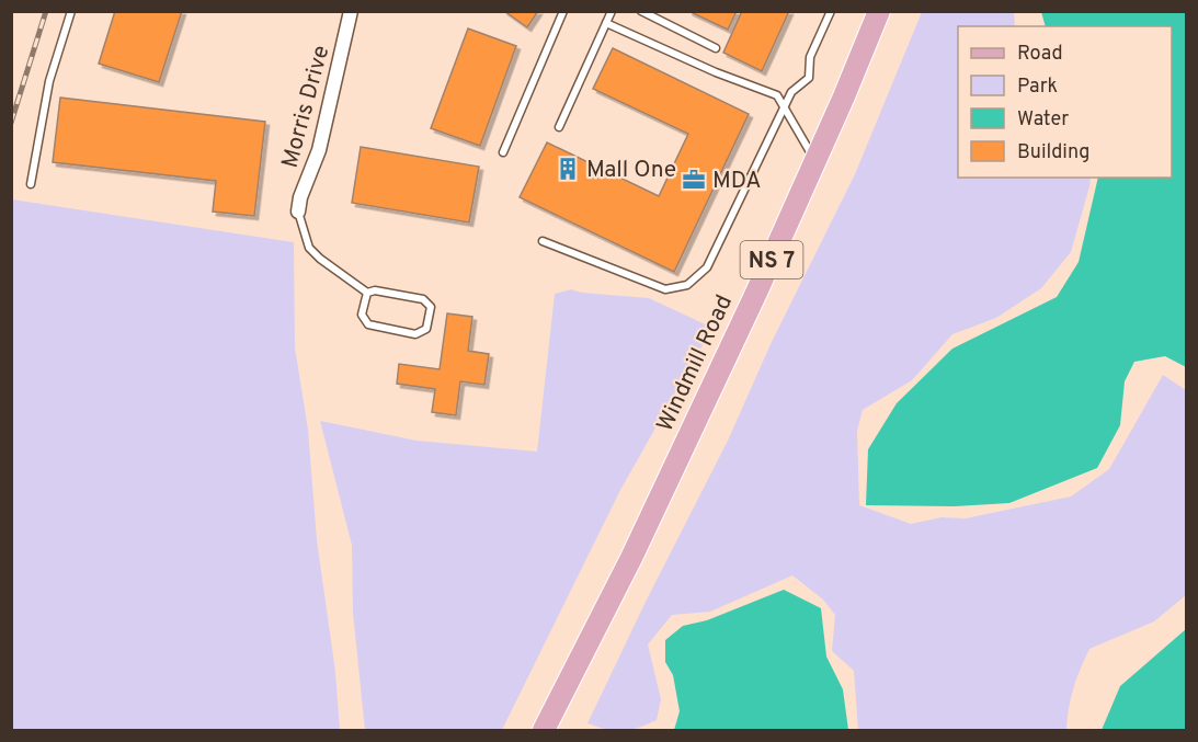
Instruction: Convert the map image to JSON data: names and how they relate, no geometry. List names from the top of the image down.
{
  "streets": {
    "main road": ["NS 7", "Windmill Road"],
    "street": ["Morris Drive"]
  },
  "places": {
    "building": ["Mall One"],
    "office": ["MDA"]
  },
  "legend": [
    "Road",
    "Park",
    "Water",
    "Building"
  ]
}
